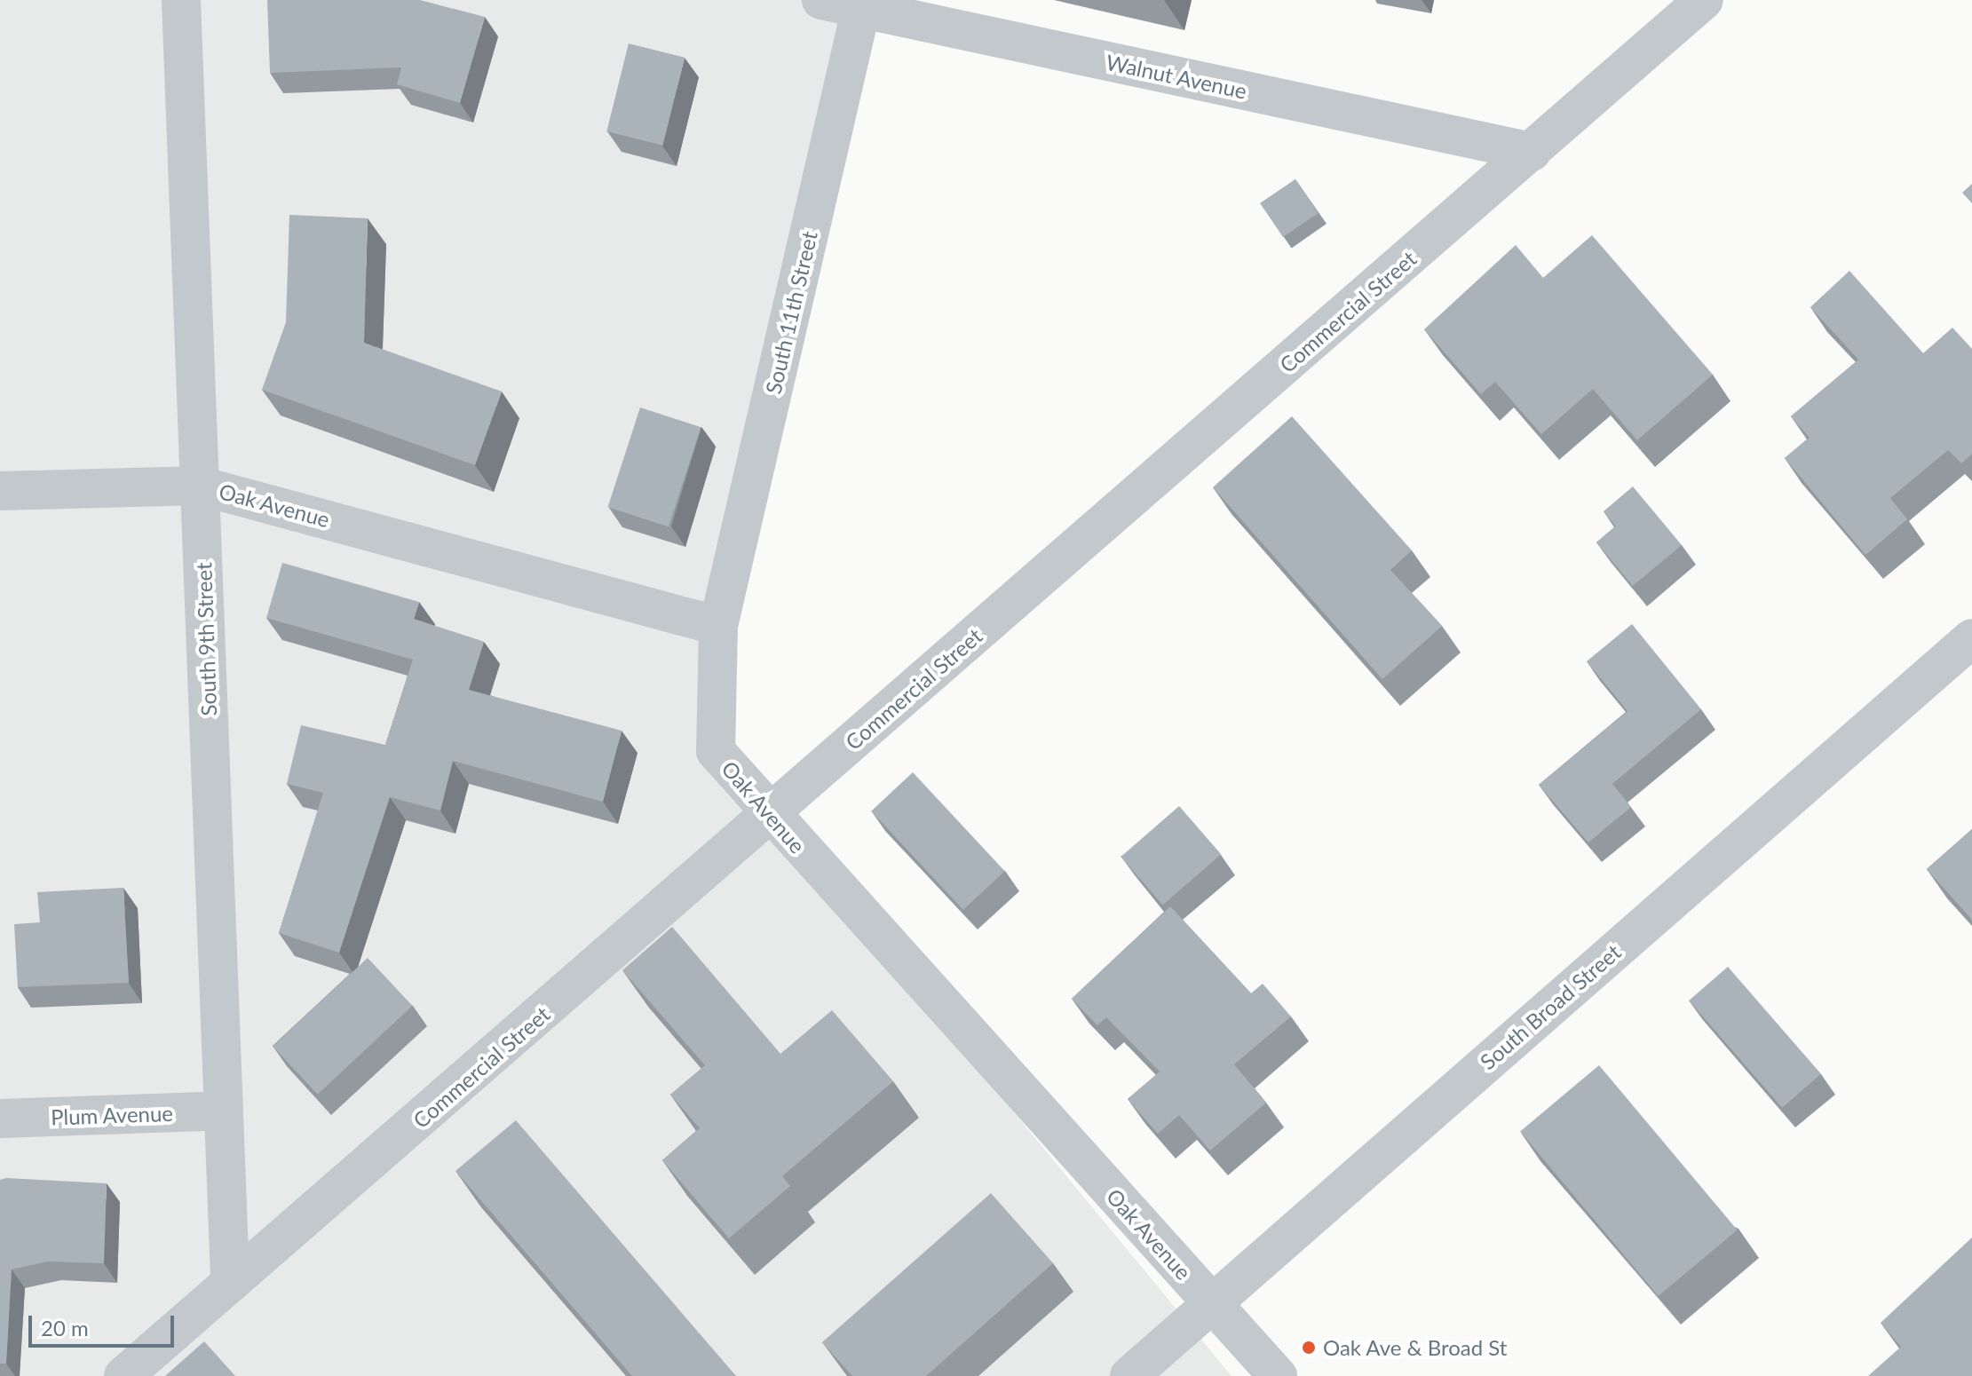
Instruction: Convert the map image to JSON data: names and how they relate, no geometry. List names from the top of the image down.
{
  "streets": {
    "street": [
      "Walnut Avenue",
      "Commercial Street",
      "South 11th Street",
      "Oak Avenue",
      "South 9th Street",
      "South Broad Street",
      "Plum Avenue"
    ]
  },
  "crossings": [
    ["Walnut Avenue", "Commercial Street"],
    ["Walnut Avenue", "South 11th Street"],
    ["Commercial Street", "Oak Avenue"],
    ["Commercial Street", "South 9th Street"],
    ["South 11th Street", "Oak Avenue"],
    ["Oak Avenue", "South 9th Street"],
    ["Oak Avenue", "South Broad Street"],
    ["South 9th Street", "Plum Avenue"]
  ],
  "places": ["Oak Ave & Broad St"],
  "scale_bar": "20 m"
}
